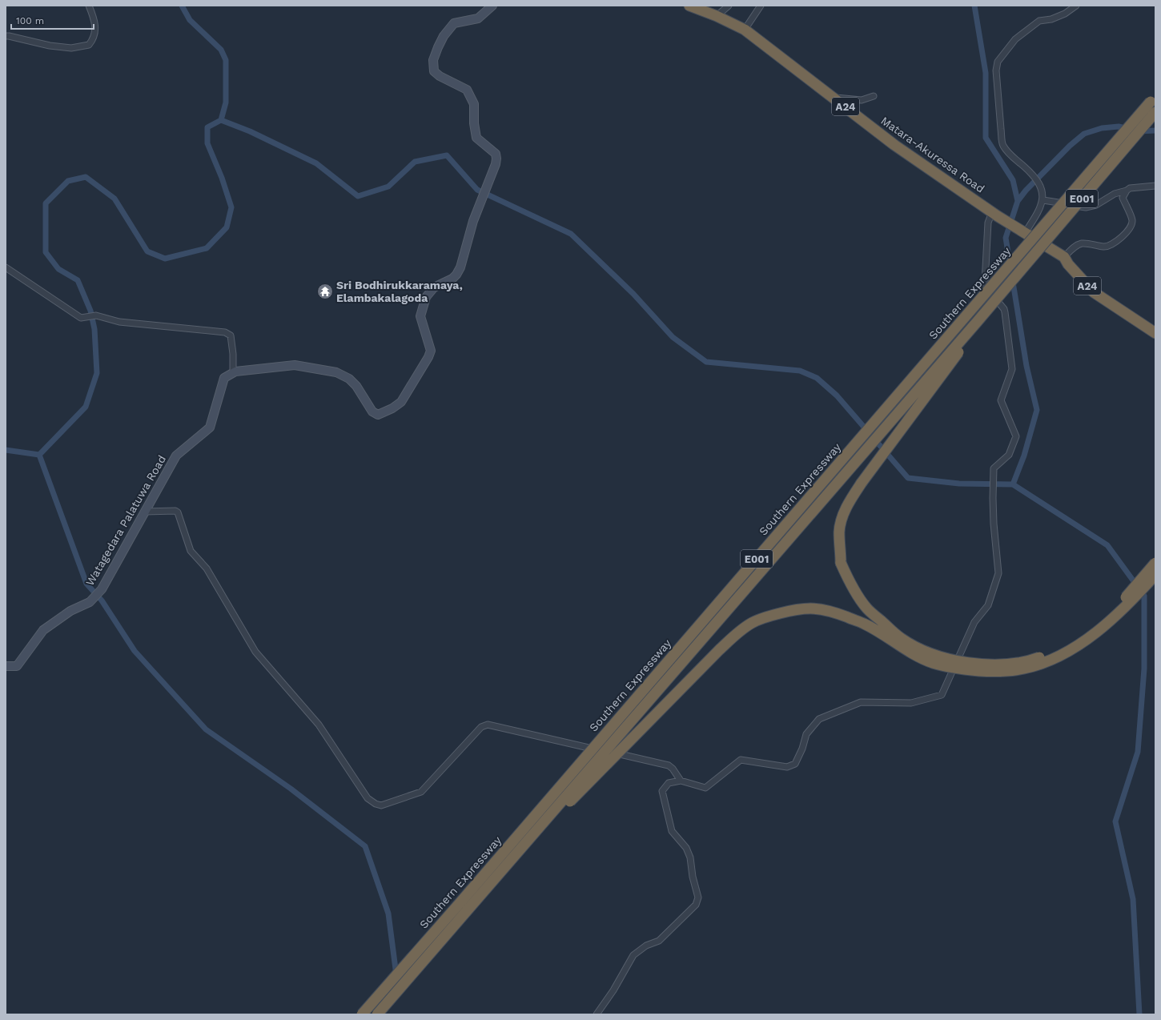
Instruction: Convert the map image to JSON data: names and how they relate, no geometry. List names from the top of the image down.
{
  "streets": {
    "highway": [
      "A24",
      "Matara-Akuressa Road",
      "E001",
      "Southern Expressway"
    ],
    "street": ["Watagedara Palatuwa Road"]
  },
  "places": {
    "temple": ["Sri Bodhirukkaramaya, Elambakalagoda"]
  },
  "scale_bar": "100 m"
}
